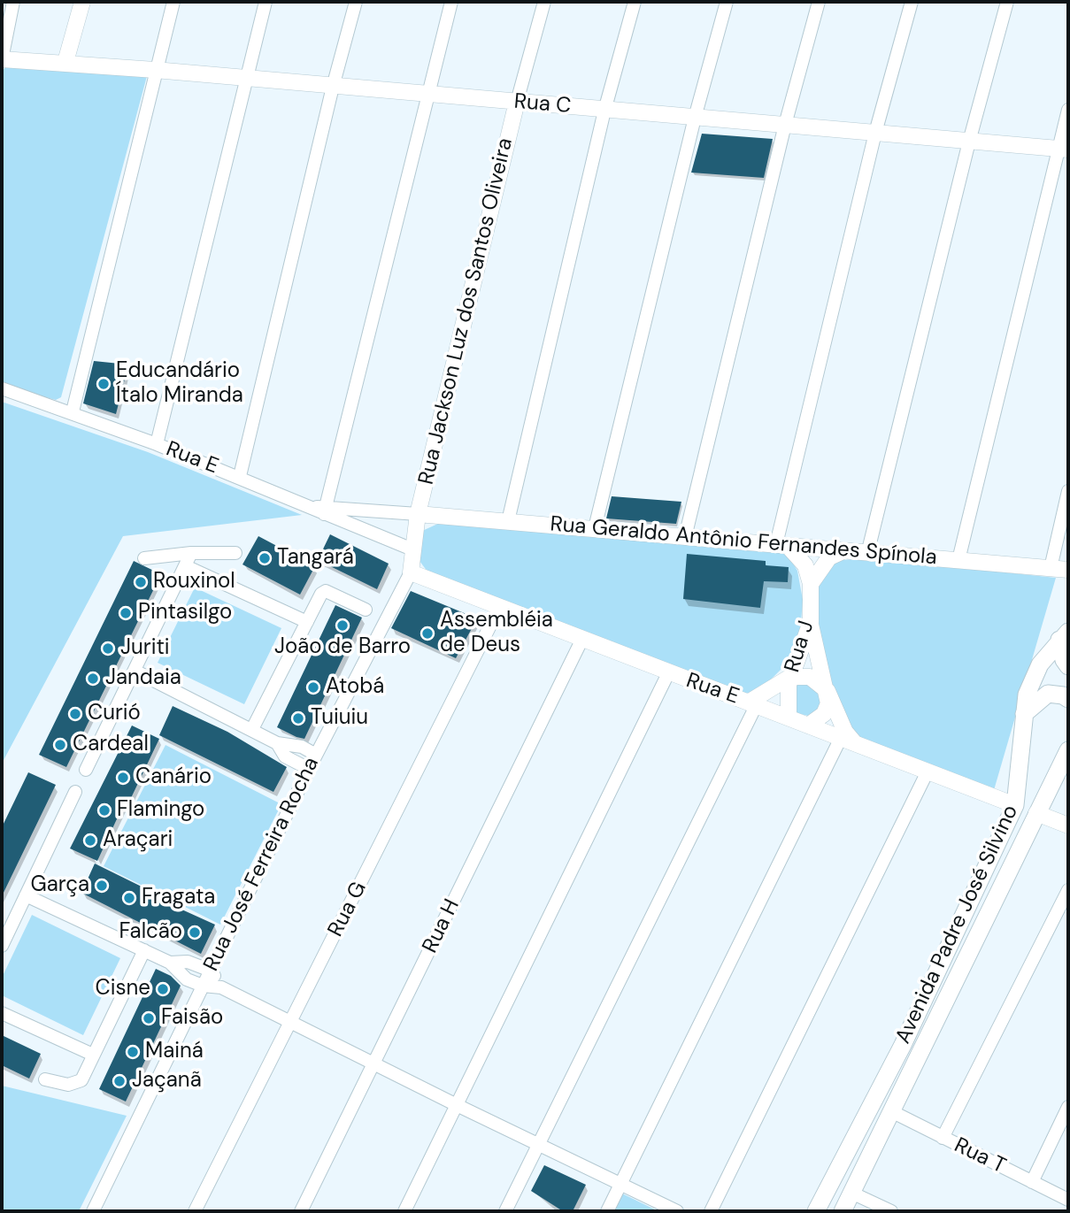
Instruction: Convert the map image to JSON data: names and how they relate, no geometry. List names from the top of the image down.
{
  "streets": {
    "main road": ["Avenida Padre José Silvino"],
    "street": [
      "Rua C",
      "Rua Jackson Luz dos Santos Oliveira",
      "Rua E",
      "Rua Geraldo Antônio Fernandes Spínola",
      "Rua J",
      "Rua José Ferreira Rocha",
      "Rua G",
      "Rua H",
      "Rua T"
    ]
  },
  "crossings": [
    ["Rua C", "Rua Jackson Luz dos Santos Oliveira"],
    ["Rua Jackson Luz dos Santos Oliveira", "Rua Geraldo Antônio Fernandes Spínola"],
    ["Rua Jackson Luz dos Santos Oliveira", "Rua José Ferreira Rocha"],
    ["Rua E", "Rua J"],
    ["Rua E", "Rua José Ferreira Rocha"],
    ["Rua E", "Rua G"],
    ["Rua E", "Avenida Padre José Silvino"],
    ["Rua E", "Rua H"],
    ["Rua Geraldo Antônio Fernandes Spínola", "Rua J"],
    ["Rua Geraldo Antônio Fernandes Spínola", "Rua José Ferreira Rocha"],
    ["Avenida Padre José Silvino", "Rua T"]
  ],
  "places": [
    "Educandário Ítalo Miranda",
    "Tangará",
    "Rouxinol",
    "Pintasilgo",
    "João de Barro",
    "Assembléia de Deus",
    "Juriti",
    "Jandaia",
    "Atobá",
    "Curió",
    "Tuiuiu",
    "Cardeal",
    "Canário",
    "Flamingo",
    "Araçari",
    "Garça",
    "Fragata",
    "Falcão",
    "Cisne",
    "Faisão",
    "Mainá",
    "Jaçanã"
  ]
}
